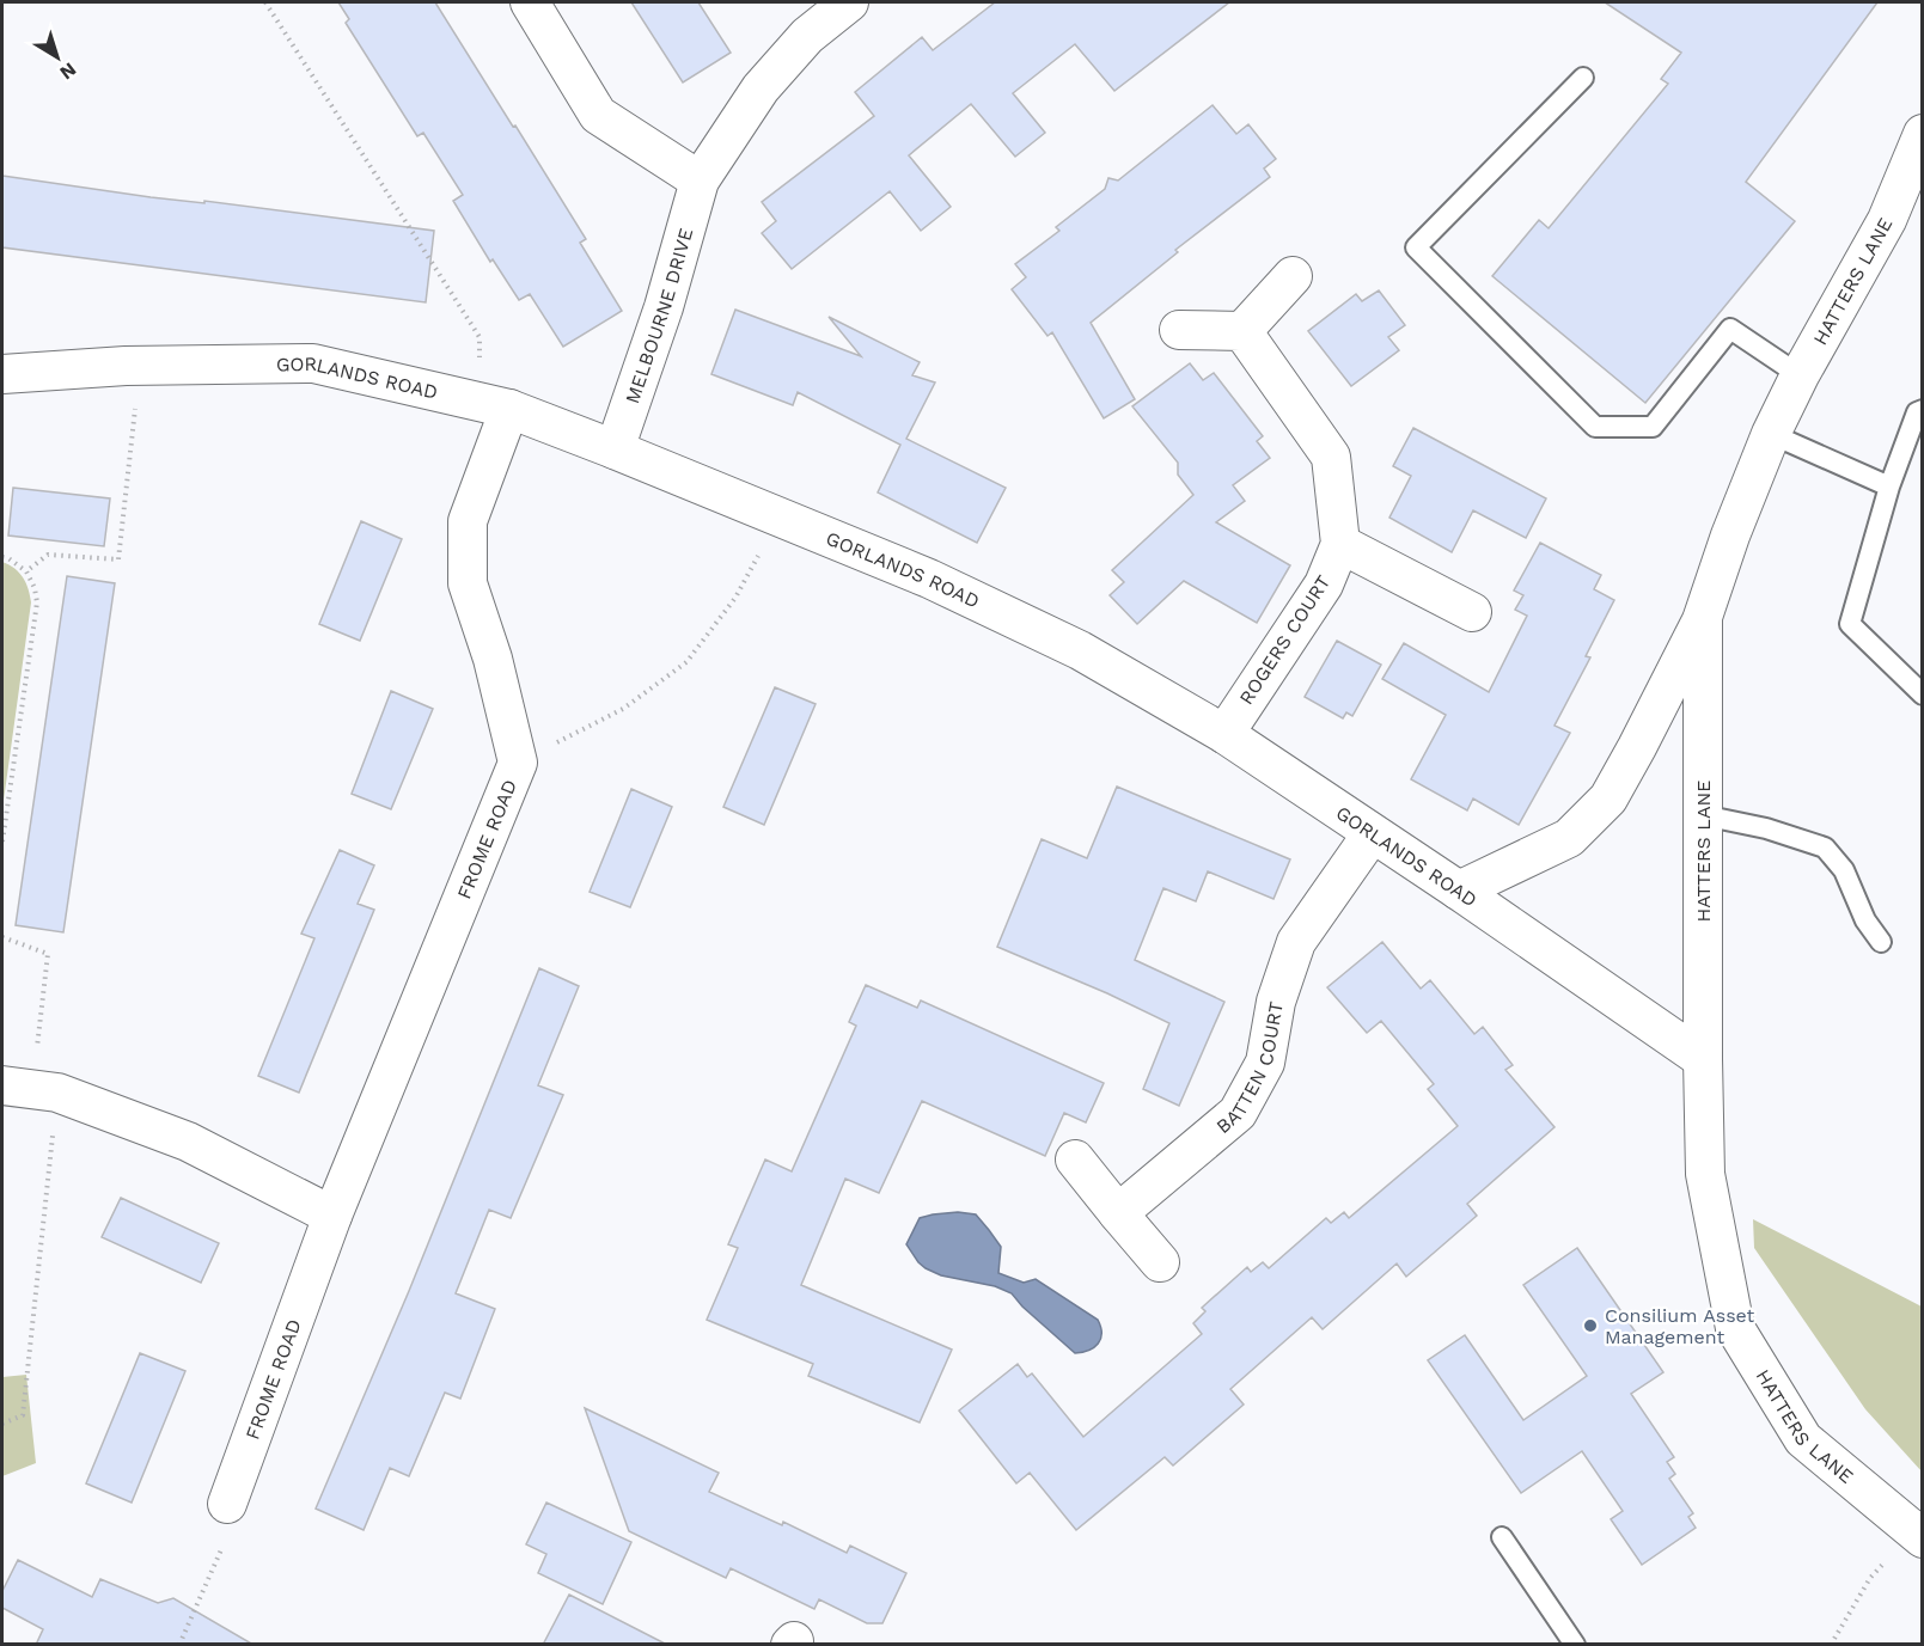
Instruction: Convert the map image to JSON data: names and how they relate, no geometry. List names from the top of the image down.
{
  "streets": {
    "street": [
      "HATTERS LANE",
      "MELBOURNE DRIVE",
      "GORLANDS ROAD",
      "ROGERS COURT",
      "FROME ROAD",
      "BATTEN COURT"
    ]
  },
  "crossings": [
    ["HATTERS LANE", "GORLANDS ROAD"],
    ["MELBOURNE DRIVE", "GORLANDS ROAD"],
    ["GORLANDS ROAD", "ROGERS COURT"],
    ["GORLANDS ROAD", "FROME ROAD"],
    ["GORLANDS ROAD", "BATTEN COURT"]
  ],
  "places": ["Consilium Asset Management"],
  "north": "bottom right"
}
